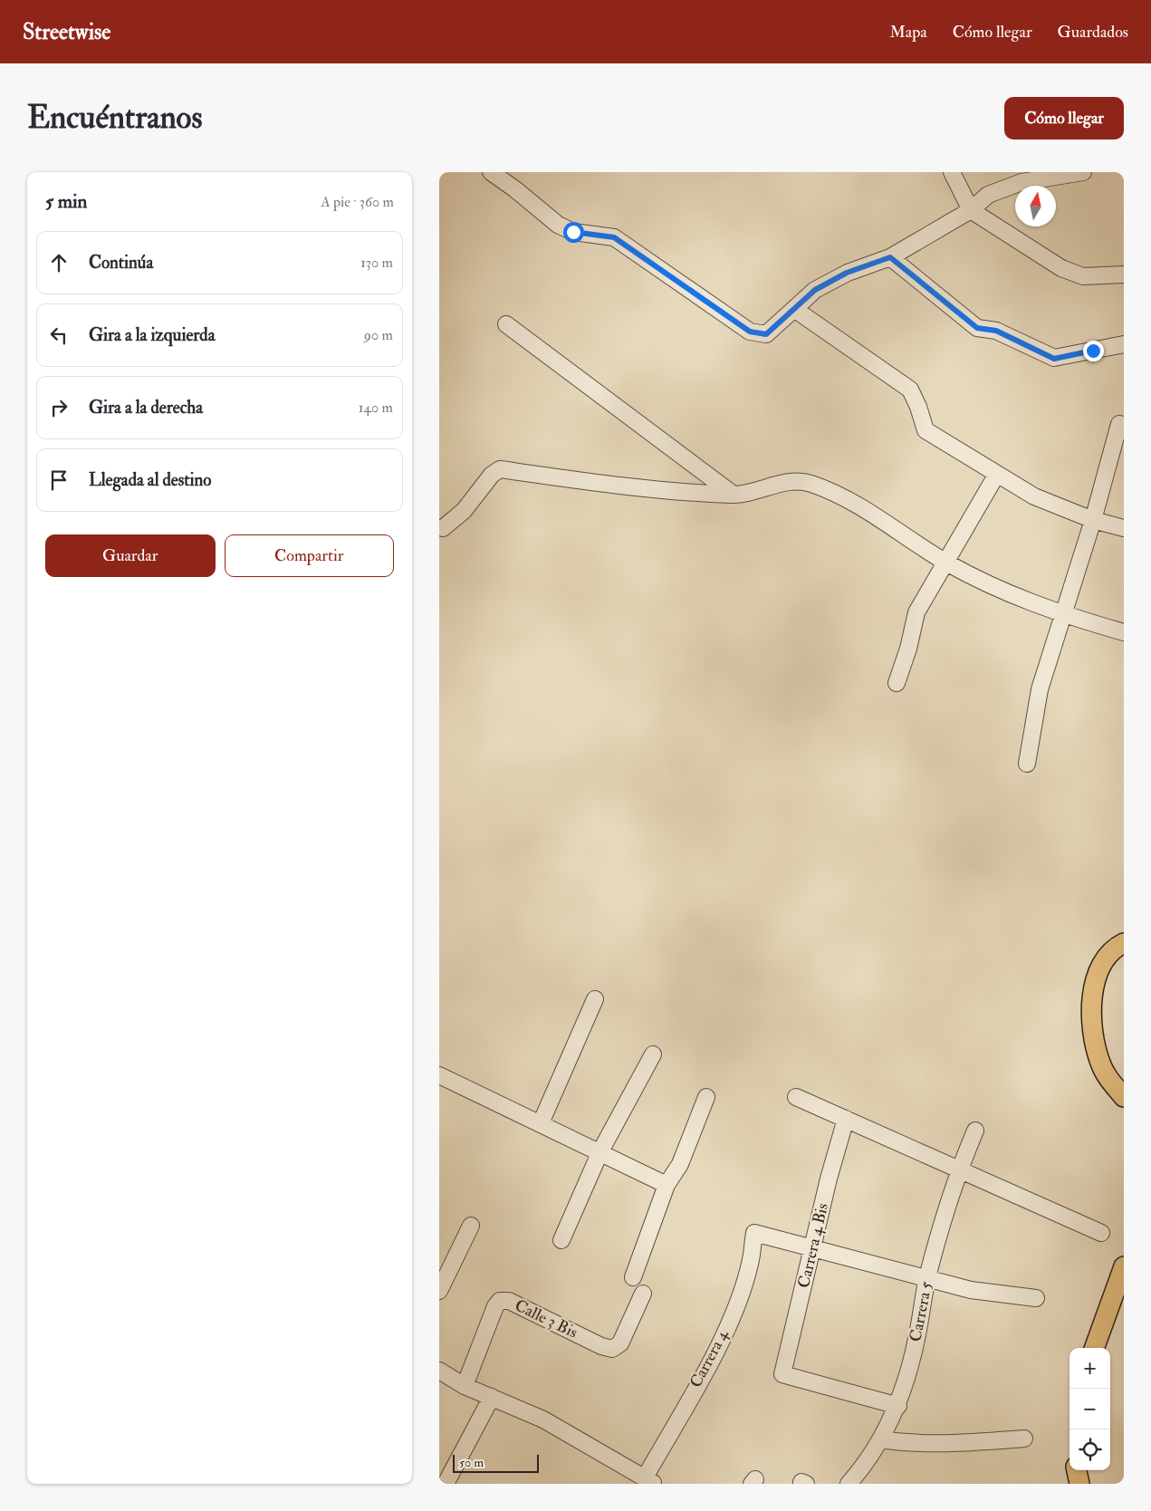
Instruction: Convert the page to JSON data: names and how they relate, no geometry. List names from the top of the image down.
{
  "streets": {
    "street": [
      "Carrera 4 Bis",
      "Carrera 5",
      "Calle 3 Bis",
      "Carrera 4"
    ]
  },
  "crossings": [
    ["Carrera 4 Bis", "Carrera 5"],
    ["Carrera 4 Bis", "Carrera 4"]
  ],
  "scale_bar": "50 m",
  "north": "top",
  "page": {
    "header": "Streetwise",
    "nav": ["Mapa", "Cómo llegar", "Guardados"],
    "buttons": [
      "Cómo llegar",
      ["Guardar", "Compartir"]
    ],
    "title": "Encuéntranos",
    "heading": ["5 min", "A pie · 360 m"],
    "list": [
      ["Continúa", "130 m"],
      ["Gira a la izquierda", "90 m"],
      ["Gira a la derecha", "140 m"],
      "Llegada al destino"
    ],
    "map_buttons": ["+", "−"],
    "scale": "50 m"
  }
}
